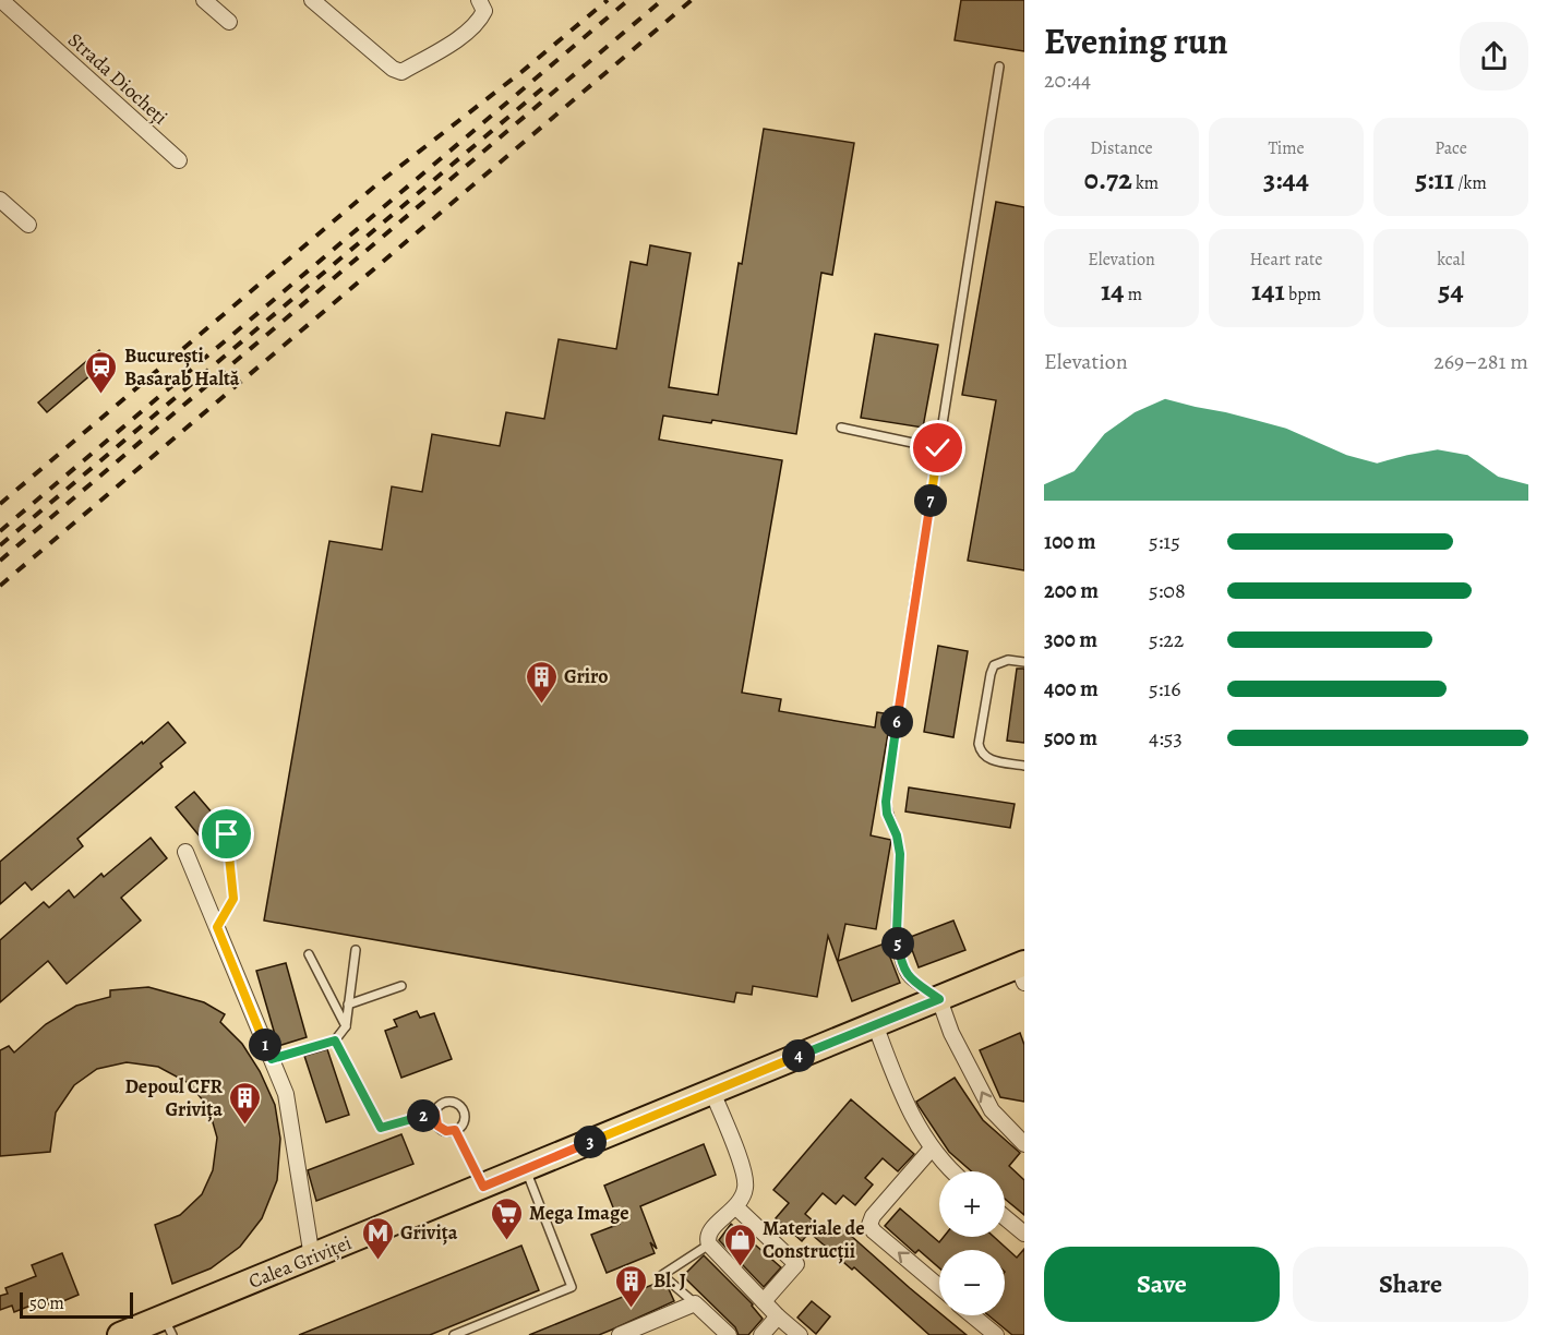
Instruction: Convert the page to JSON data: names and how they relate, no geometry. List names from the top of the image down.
{
  "streets": {
    "main road": ["Calea Griviței"],
    "street": ["Strada Diocheți"]
  },
  "places": {
    "station": ["București Basarab Haltă"],
    "building": ["Griro", "Depoul CFR Grivița", "Bl. J"],
    "supermarket": ["Mega Image"],
    "metro station": ["Grivița"],
    "shop": ["Materiale de Construcții"]
  },
  "scale_bar": "50 m",
  "page": {
    "heading": ["Evening run", "20:44"],
    "stats": [
      ["Distance", "0.72 km"],
      ["Time", "3:44"],
      ["Pace", "5:11 /km"],
      ["Elevation", "14 m"],
      ["Heart rate", "141 bpm"],
      ["kcal", "54"]
    ],
    "chart": ["Elevation", "269–281 m"],
    "pins": [
      "7",
      "6",
      "5",
      "1",
      "4",
      "2",
      "3"
    ],
    "list": [
      {
        "name": "100 m",
        "note": "5:15"
      },
      {
        "name": "200 m",
        "note": "5:08"
      },
      {
        "name": "300 m",
        "note": "5:22"
      },
      {
        "name": "400 m",
        "note": "5:16"
      },
      {
        "name": "500 m",
        "note": "4:53"
      }
    ],
    "map_buttons": ["+", "−"],
    "buttons": ["Save", "Share"],
    "scale": "50 m"
  }
}
